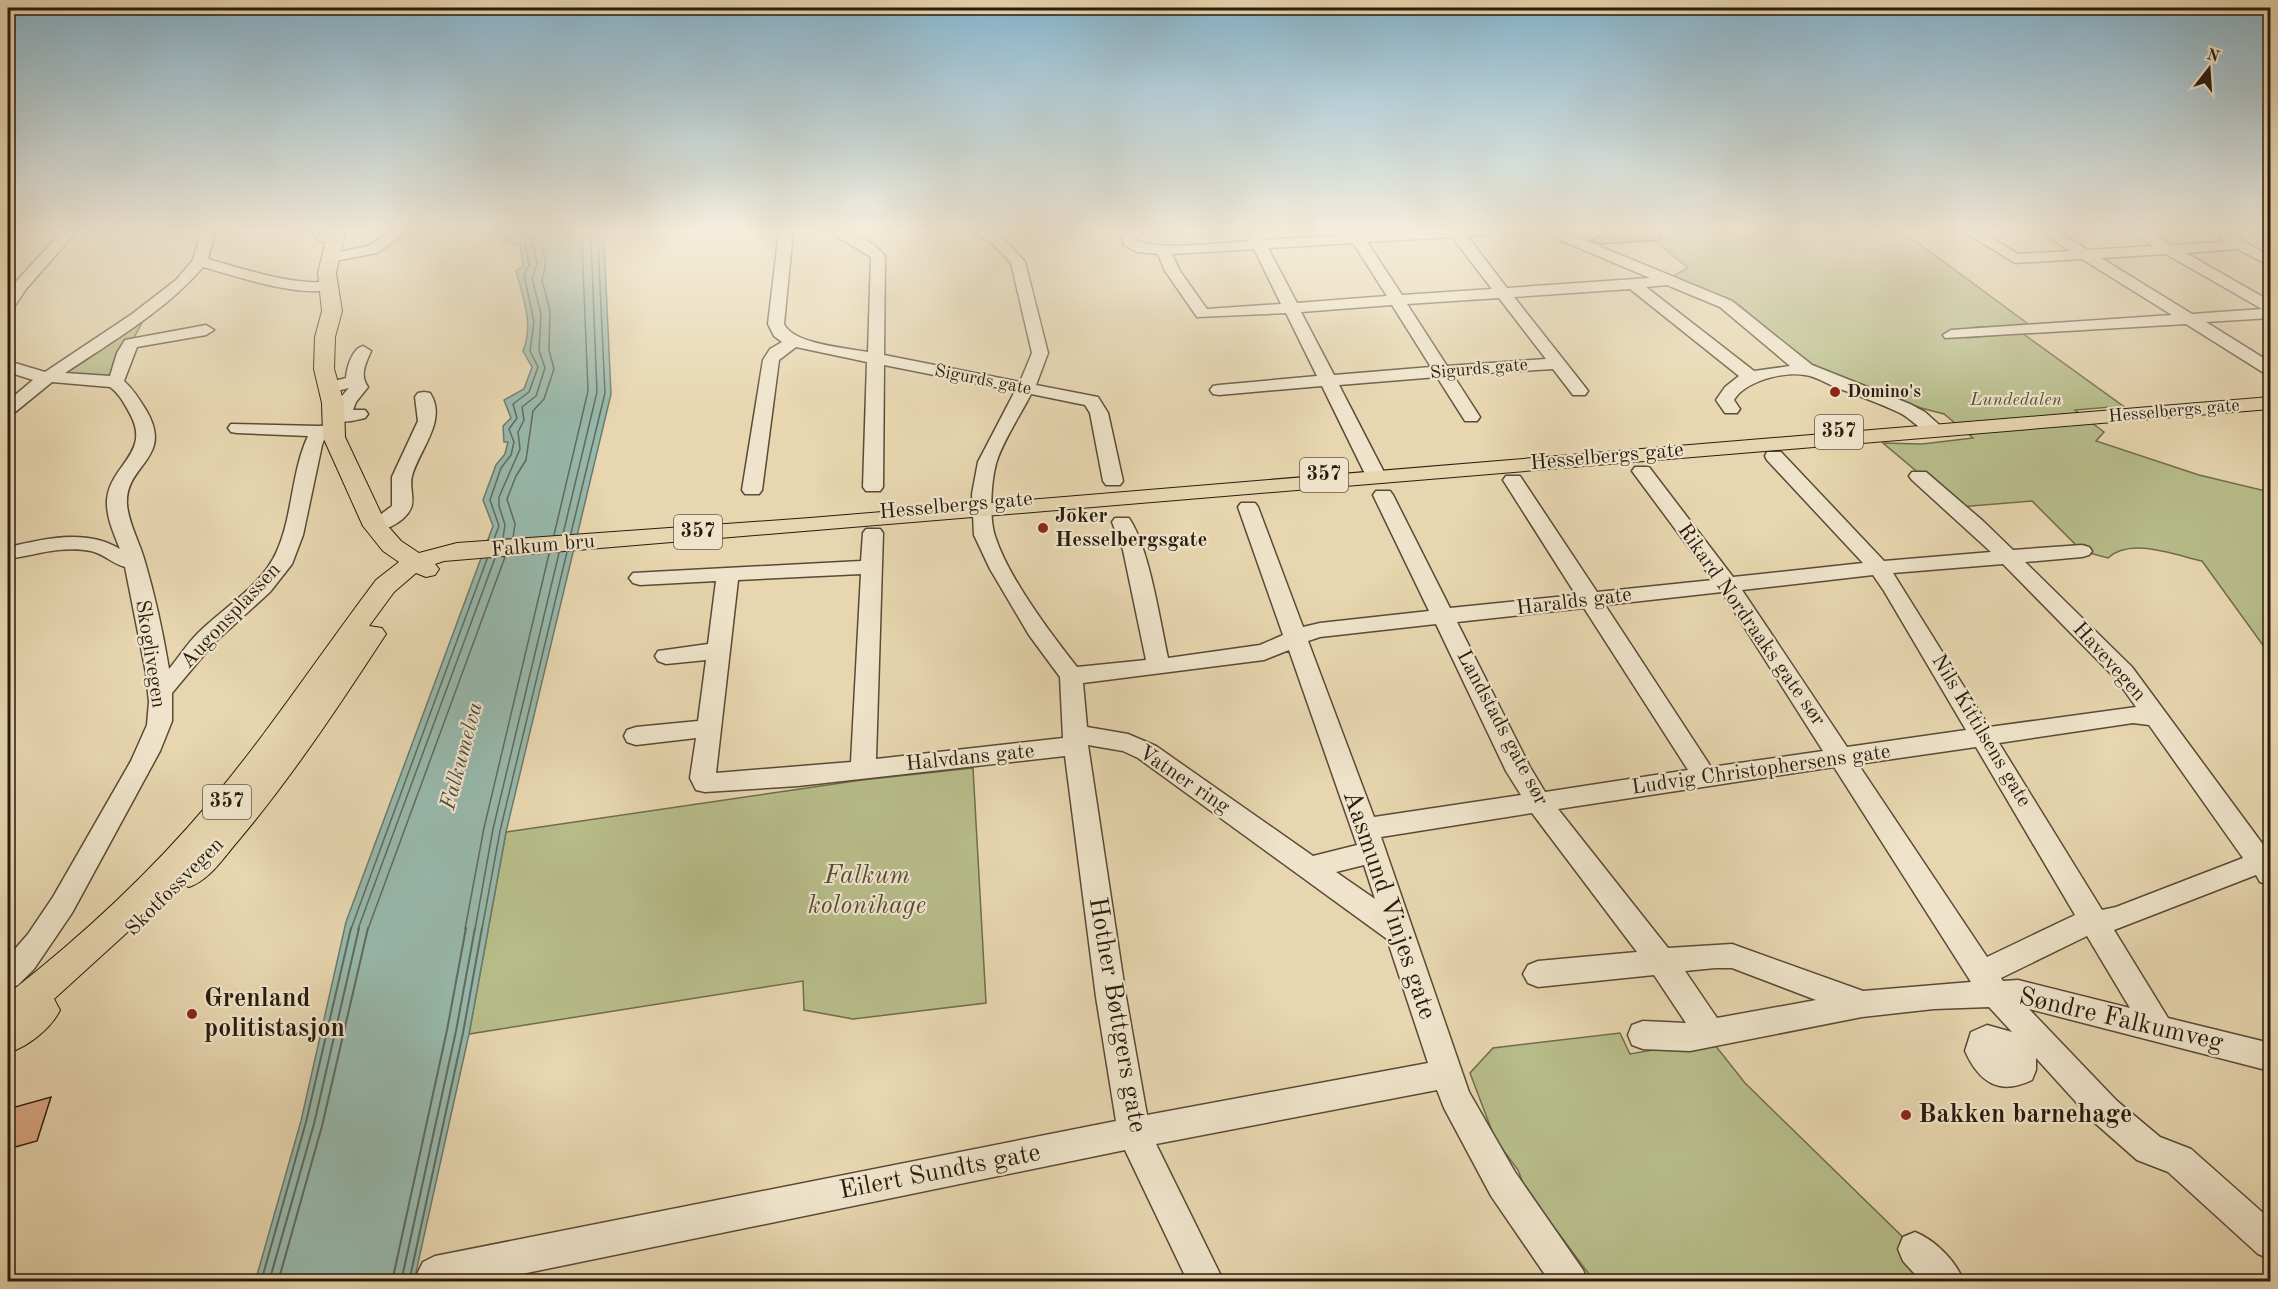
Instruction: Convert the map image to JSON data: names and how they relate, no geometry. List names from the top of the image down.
{
  "streets": {
    "main road": [
      "Hesselbergs gate",
      "357",
      "Falkum bru",
      "Skotfossvegen"
    ],
    "street": [
      "Sigurds gate",
      "Haralds gate",
      "Augonsplassen",
      "Rikard Nordraaks gate sør",
      "Skoglivegen",
      "Havevegen",
      "Landstads gate sør",
      "Nils Kittilsens gate",
      "Halvdans gate",
      "Ludvig Christophersens gate",
      "Vatner ring",
      "Aasmund Vinjes gate",
      "Hother Bøttgers gate",
      "Søndre Falkumveg",
      "Eilert Sundts gate"
    ]
  },
  "crossings": [
    ["Sigurds gate", "Landstads gate sør"],
    ["Hesselbergs gate", "Falkum bru"],
    ["Hesselbergs gate", "Landstads gate sør"],
    ["Falkum bru", "Skotfossvegen"],
    ["Haralds gate", "Rikard Nordraaks gate sør"],
    ["Haralds gate", "Havevegen"],
    ["Haralds gate", "Landstads gate sør"],
    ["Haralds gate", "Nils Kittilsens gate"],
    ["Haralds gate", "Aasmund Vinjes gate"],
    ["Augonsplassen", "Skoglivegen"],
    ["Rikard Nordraaks gate sør", "Ludvig Christophersens gate"],
    ["Rikard Nordraaks gate sør", "Søndre Falkumveg"],
    ["Havevegen", "Ludvig Christophersens gate"],
    ["Landstads gate sør", "Ludvig Christophersens gate"],
    ["Landstads gate sør", "Søndre Falkumveg"],
    ["Nils Kittilsens gate", "Ludvig Christophersens gate"],
    ["Nils Kittilsens gate", "Søndre Falkumveg"],
    ["Halvdans gate", "Vatner ring"],
    ["Halvdans gate", "Hother Bøttgers gate"],
    ["Ludvig Christophersens gate", "Vatner ring"],
    ["Ludvig Christophersens gate", "Aasmund Vinjes gate"],
    ["Vatner ring", "Aasmund Vinjes gate"],
    ["Vatner ring", "Hother Bøttgers gate"],
    ["Aasmund Vinjes gate", "Eilert Sundts gate"],
    ["Hother Bøttgers gate", "Eilert Sundts gate"]
  ],
  "water": ["Falkumelva"],
  "parks": ["Lundedalen", "Falkum kolonihage"],
  "places": [
    "Domino's",
    "Joker Hesselbergsgate",
    "Grenland politistasjon",
    "Bakken barnehage"
  ],
  "north": "top"
}
